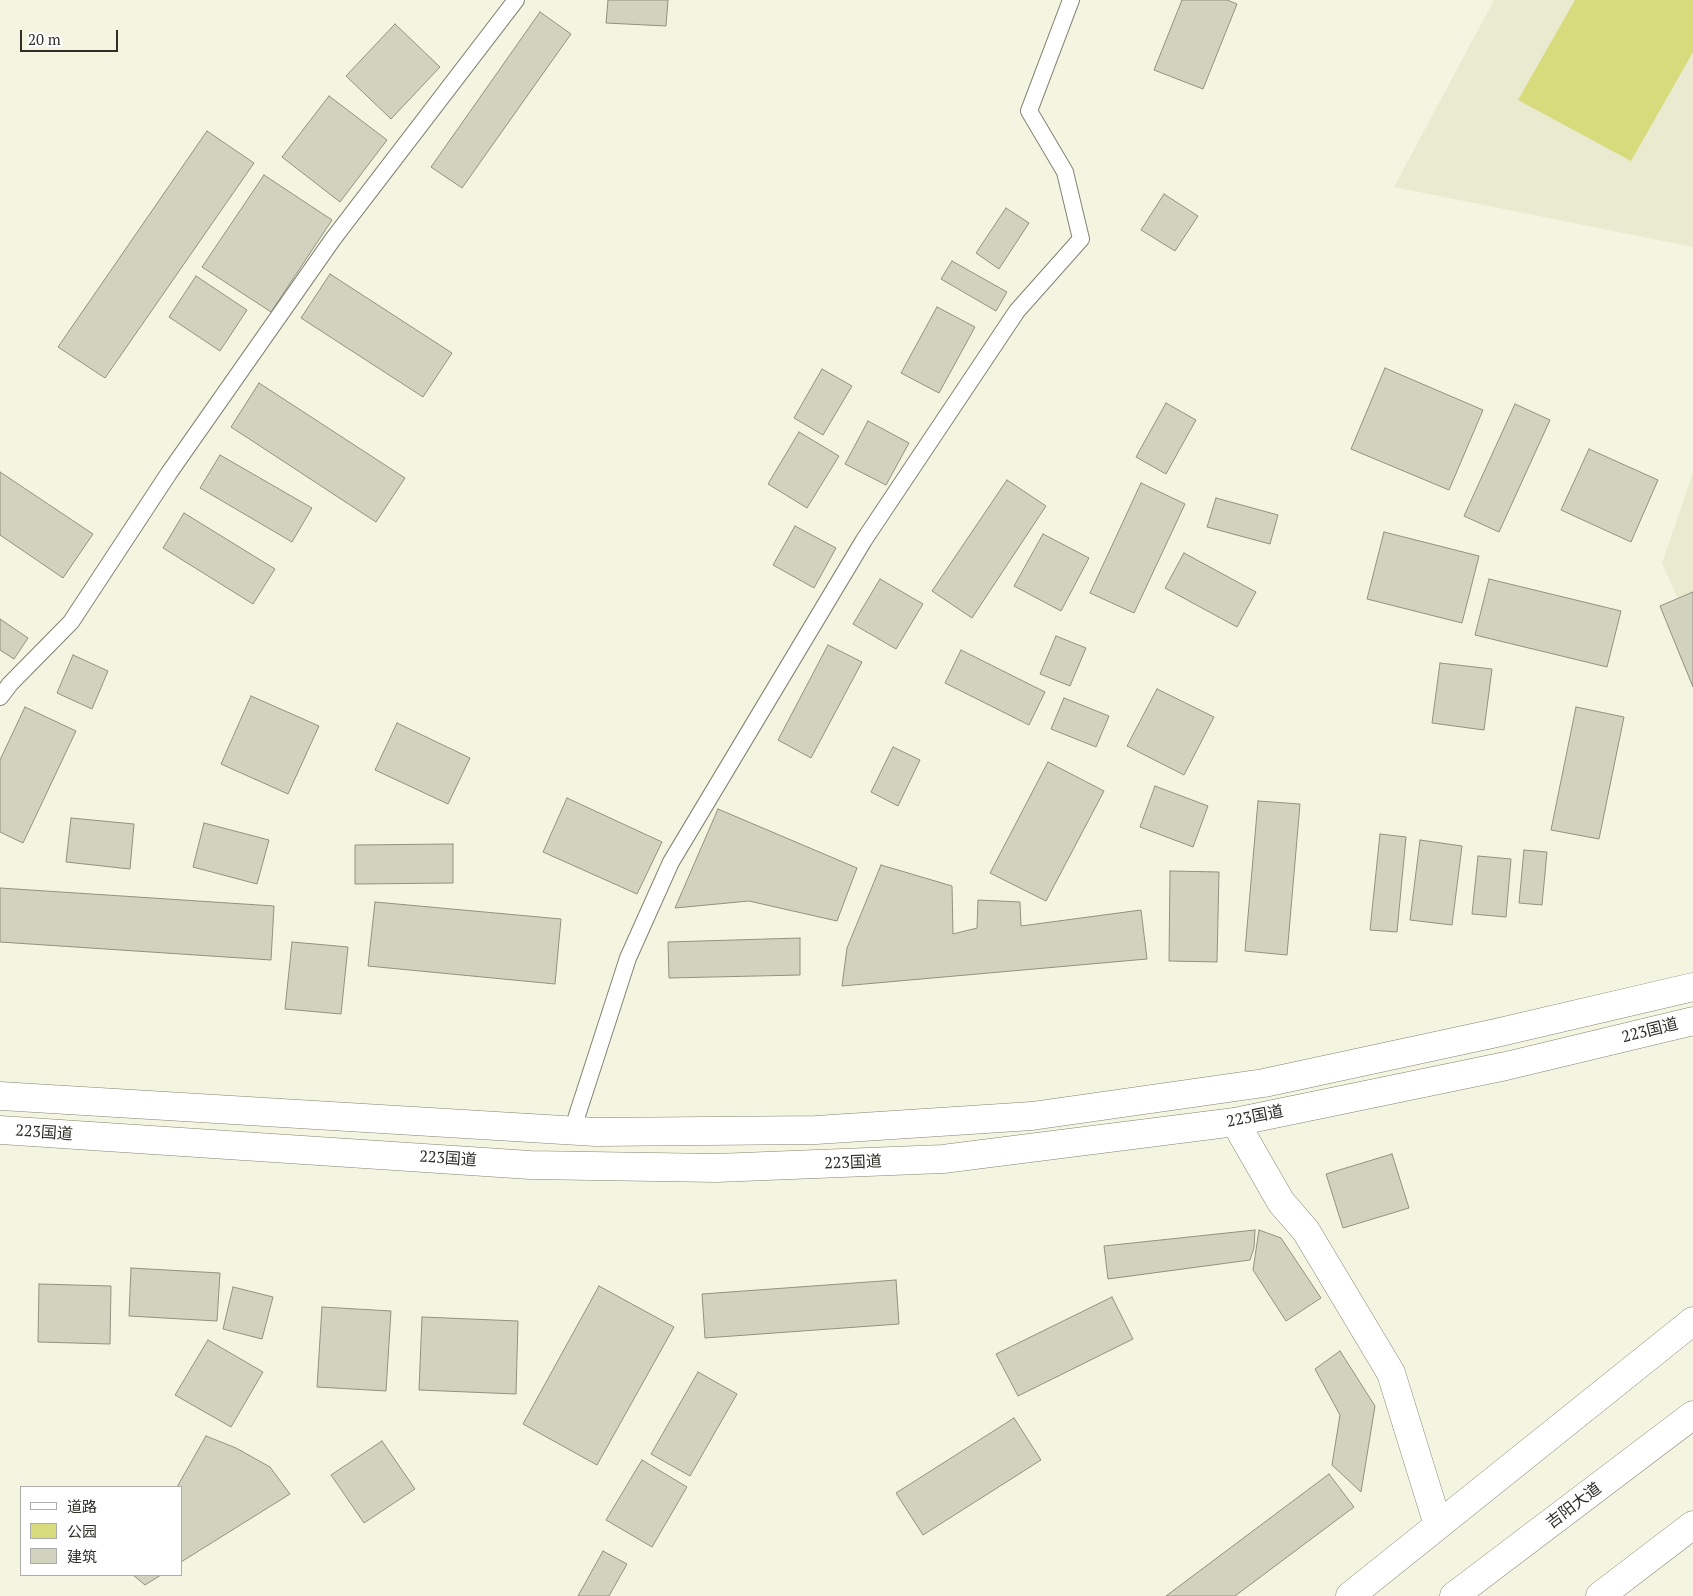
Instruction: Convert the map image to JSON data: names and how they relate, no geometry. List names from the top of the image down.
{
  "streets": {
    "main road": ["223国道", "吉阳大道"]
  },
  "legend": ["道路", "公园", "建筑"],
  "scale_bar": "20 m"
}
